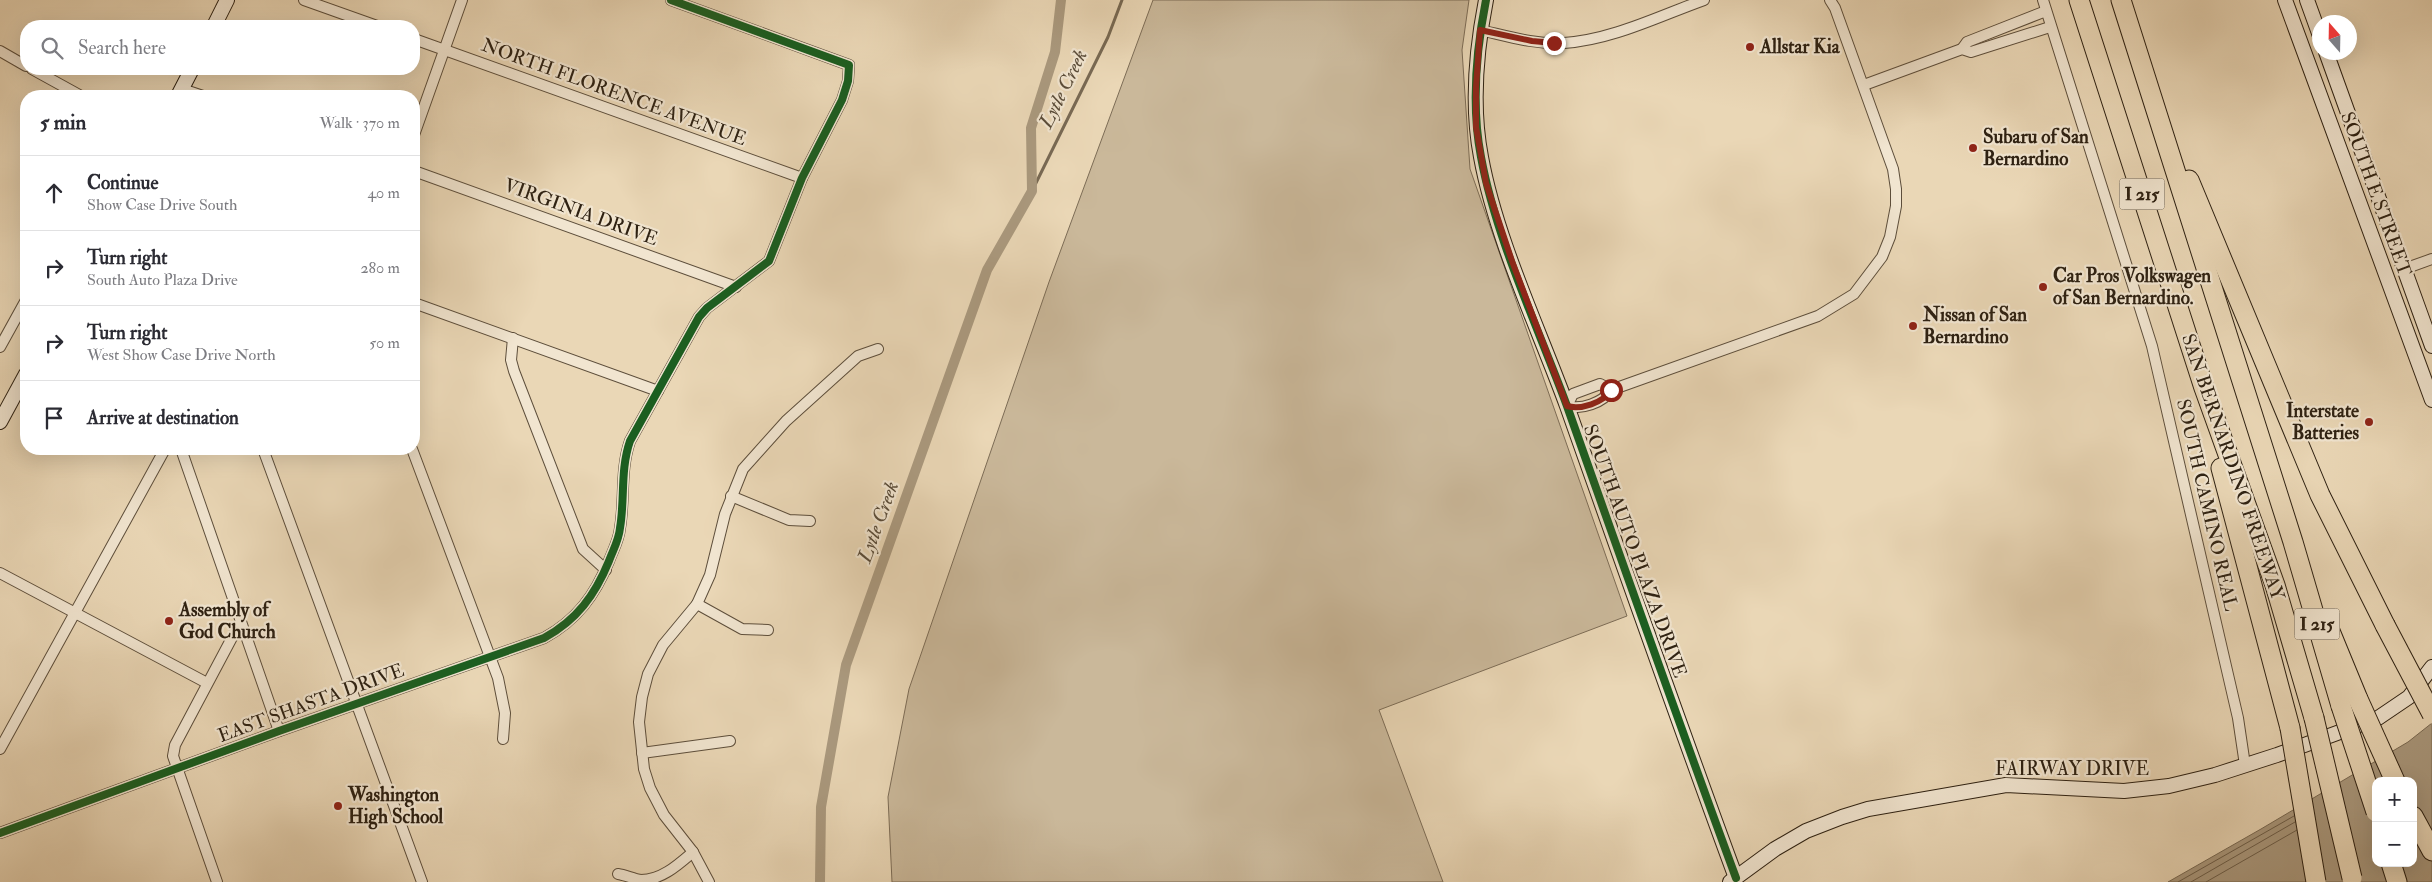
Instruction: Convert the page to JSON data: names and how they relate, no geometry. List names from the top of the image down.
{
  "streets": {
    "highway": ["I 215", "SAN BERNARDINO FREEWAY"],
    "street": [
      "NORTH FLORENCE AVENUE",
      "SOUTH E STREET",
      "VIRGINIA DRIVE",
      "SOUTH CAMINO REAL",
      "SOUTH AUTO PLAZA DRIVE",
      "EAST SHASTA DRIVE",
      "FAIRWAY DRIVE"
    ]
  },
  "crossings": [
    ["NORTH FLORENCE AVENUE", "EAST SHASTA DRIVE"],
    ["VIRGINIA DRIVE", "EAST SHASTA DRIVE"],
    ["SOUTH CAMINO REAL", "FAIRWAY DRIVE"],
    ["SOUTH AUTO PLAZA DRIVE", "FAIRWAY DRIVE"]
  ],
  "water": ["Lytle Creek"],
  "places": [
    "Allstar Kia",
    "Subaru of San Bernardino",
    "Car Pros Volkswagen of San Bernardino.",
    "Nissan of San Bernardino",
    "Interstate Batteries",
    "Assembly of God Church",
    "Washington High School"
  ],
  "north": "top",
  "page": {
    "search": "Search here",
    "heading": ["5 min", "Walk · 370 m"],
    "list": [
      ["Continue", "Show Case Drive South", "40 m"],
      ["Turn right", "South Auto Plaza Drive", "280 m"],
      ["Turn right", "West Show Case Drive North", "50 m"],
      "Arrive at destination"
    ],
    "map_buttons": ["+", "−"]
  }
}
